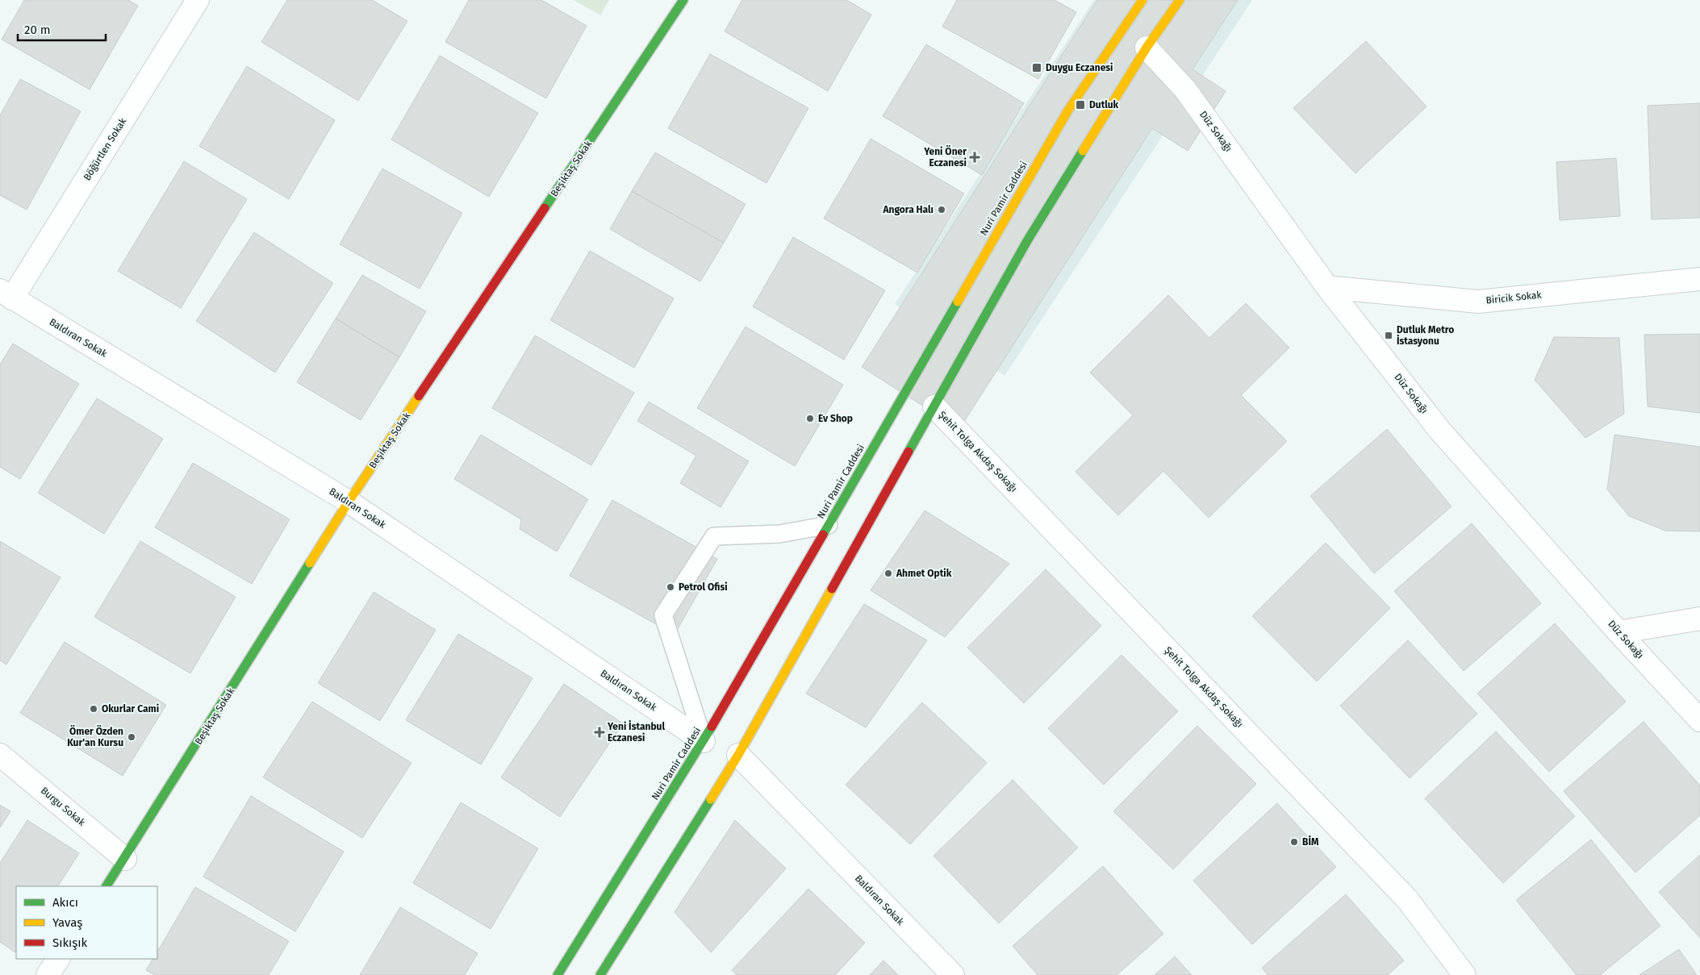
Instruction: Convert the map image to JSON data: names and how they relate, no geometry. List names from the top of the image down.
{
  "streets": {
    "main road": ["Beşiktaş Sokak", "Nuri Pamir Caddesi"],
    "street": [
      "Düz Sokağı",
      "Böğürtlen Sokak",
      "Biricik Sokak",
      "Baldıran Sokak",
      "Şehit Tolga Akdaş Sokağı",
      "Burgu Sokak"
    ]
  },
  "crossings": [
    ["Düz Sokağı", "Biricik Sokak"],
    ["Böğürtlen Sokak", "Baldıran Sokak"],
    ["Beşiktaş Sokak", "Baldıran Sokak"],
    ["Beşiktaş Sokak", "Burgu Sokak"],
    ["Nuri Pamir Caddesi", "Baldıran Sokak"]
  ],
  "places": {
    "transit": ["Duygu Eczanesi", "Dutluk", "Dutluk Metro İstasyonu"],
    "health": ["Yeni Öner Eczanesi", "Yeni İstanbul Eczanesi"],
    "other": [
      "Angora Halı",
      "Ev Shop",
      "Ahmet Optik",
      "Petrol Ofisi",
      "Okurlar Cami",
      "Ömer Özden Kur'an Kursu",
      "BİM"
    ]
  },
  "legend": ["Akıcı", "Yavaş", "Sıkışık"],
  "scale_bar": "20 m"
}
